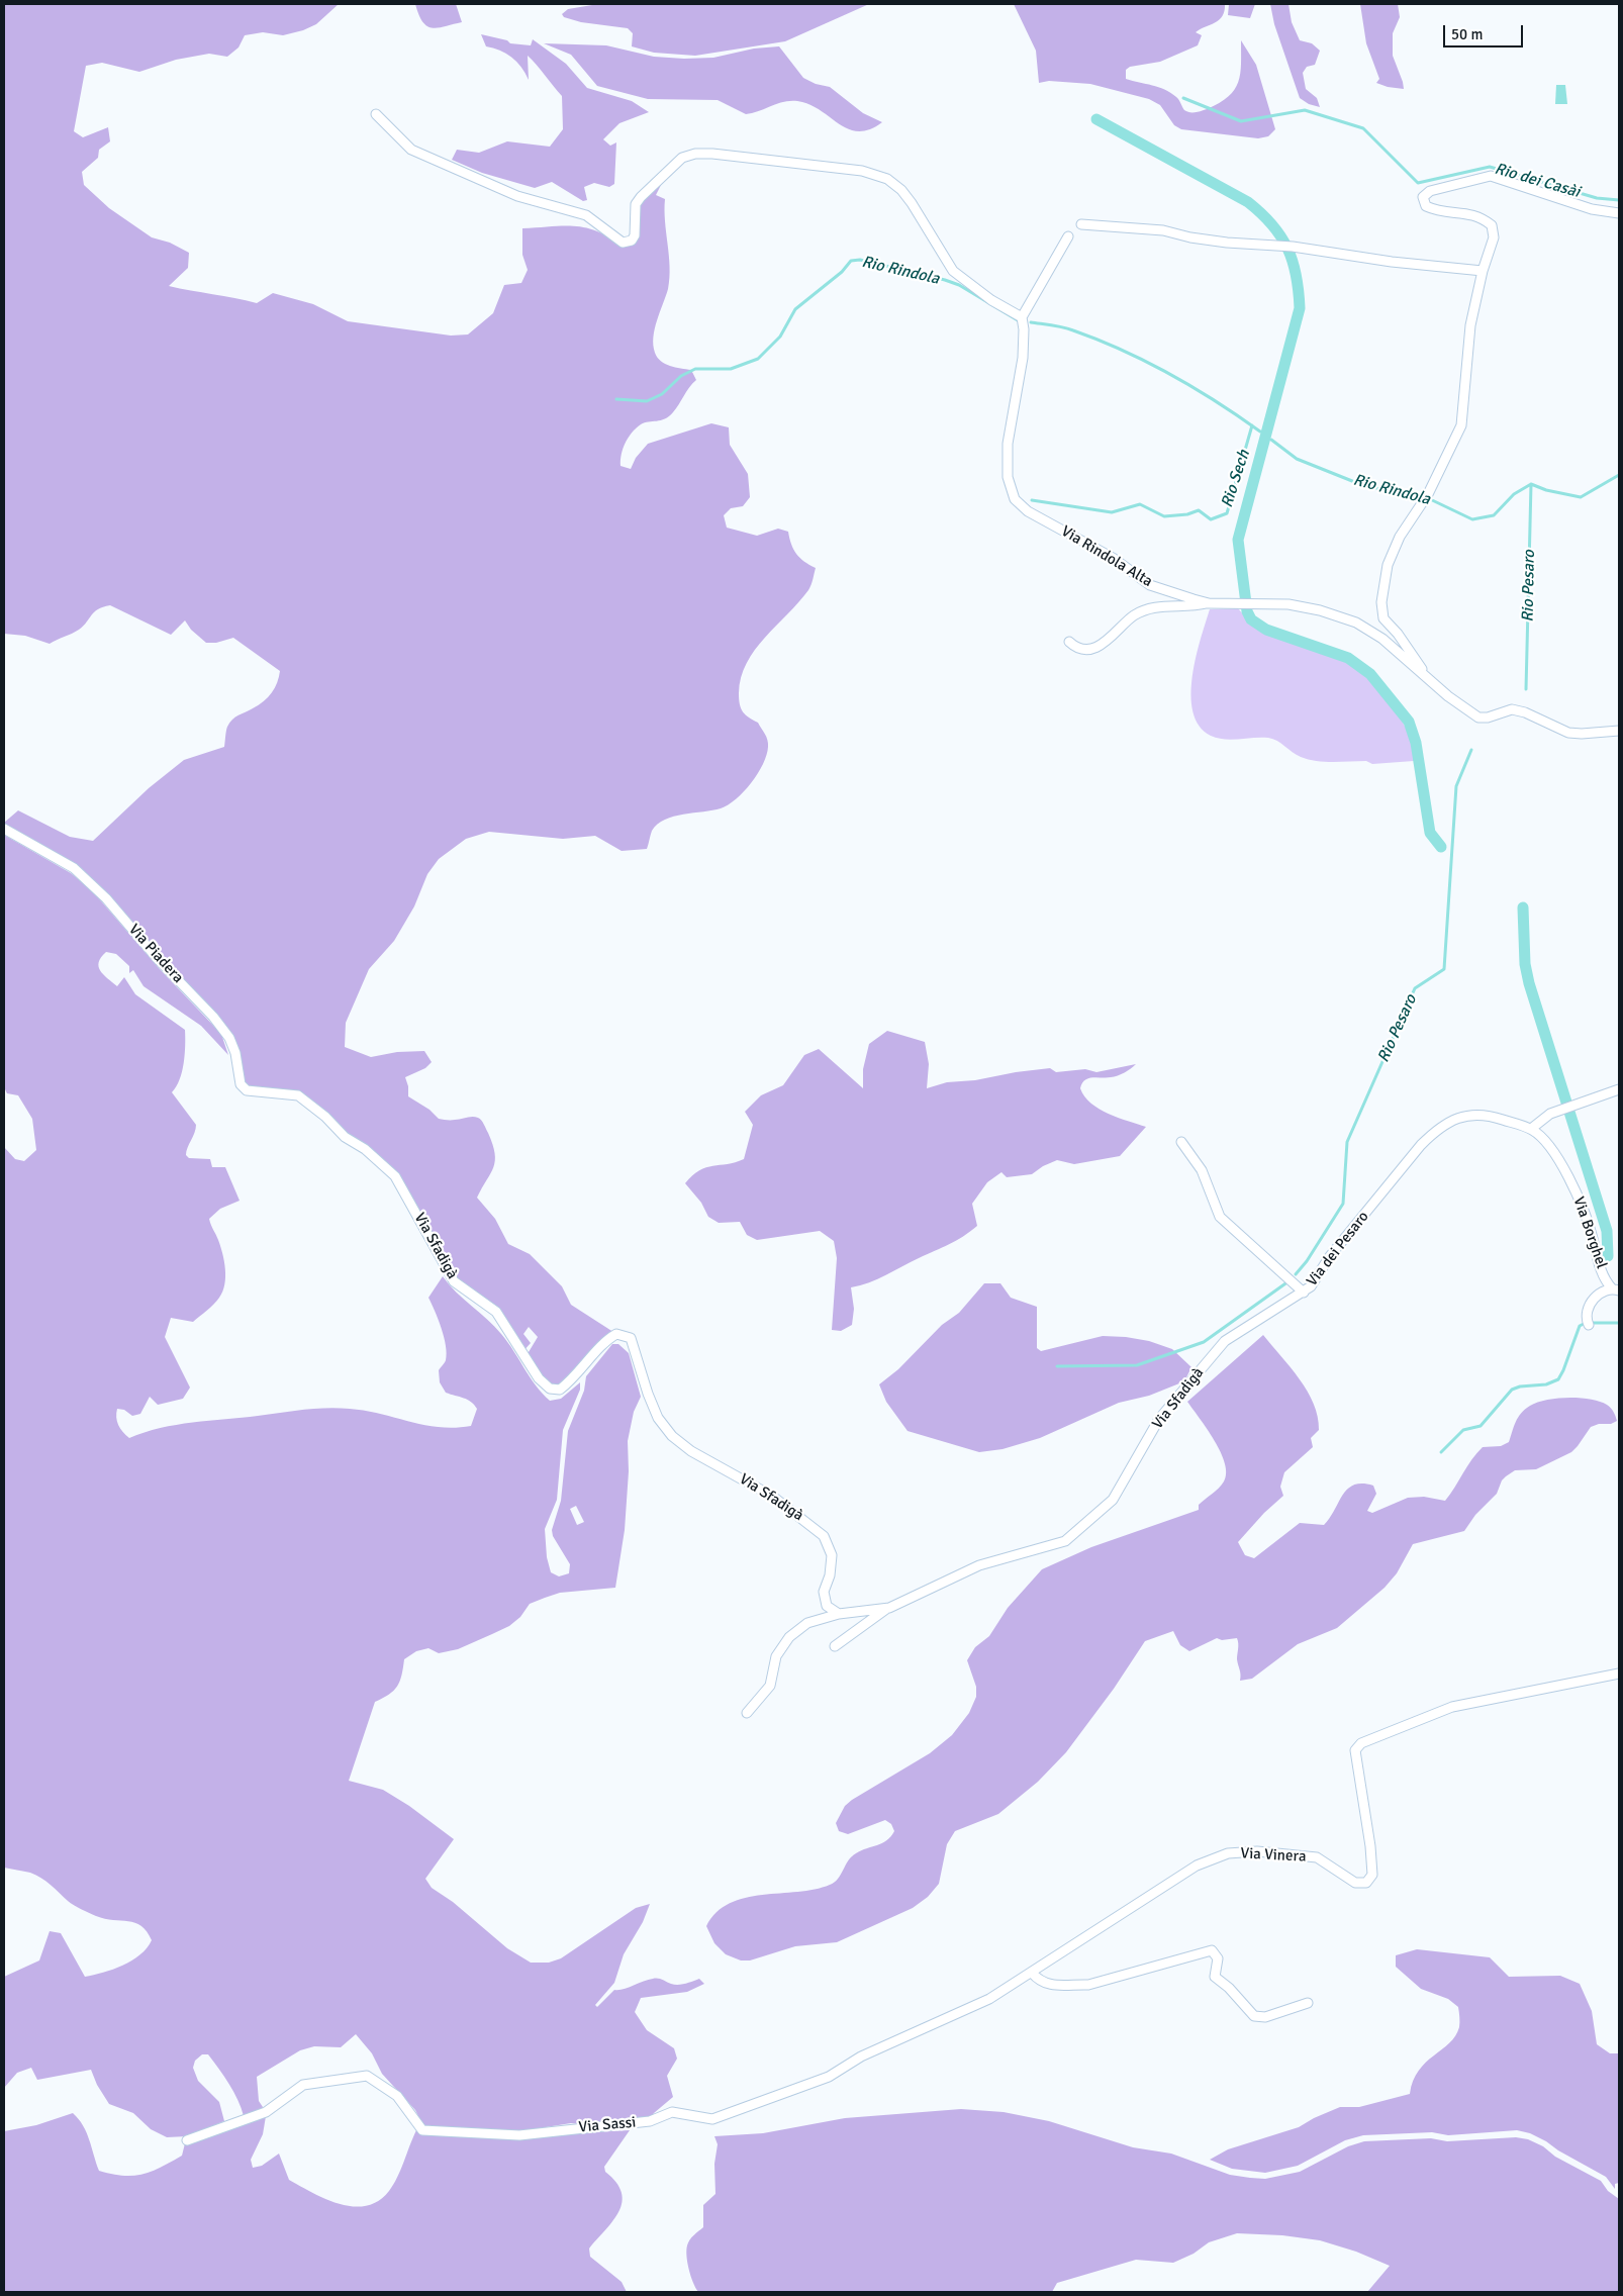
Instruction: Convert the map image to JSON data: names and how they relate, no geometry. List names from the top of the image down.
{
  "streets": {
    "street": [
      "Via Rindola Alta",
      "Via Piadera",
      "Via Borghel",
      "Via Sfadigà",
      "Via dei Pesaro",
      "Via Vinera",
      "Via Sassi"
    ]
  },
  "crossings": [
    ["Via Piadera", "Via Sfadigà"],
    ["Via Borghel", "Via dei Pesaro"],
    ["Via Sfadigà", "Via dei Pesaro"],
    ["Via Vinera", "Via Sassi"]
  ],
  "water": [
    "Rio dei Casài",
    "Rio Rindola",
    "Rio Sech",
    "Rio Pesaro"
  ],
  "scale_bar": "50 m"
}
